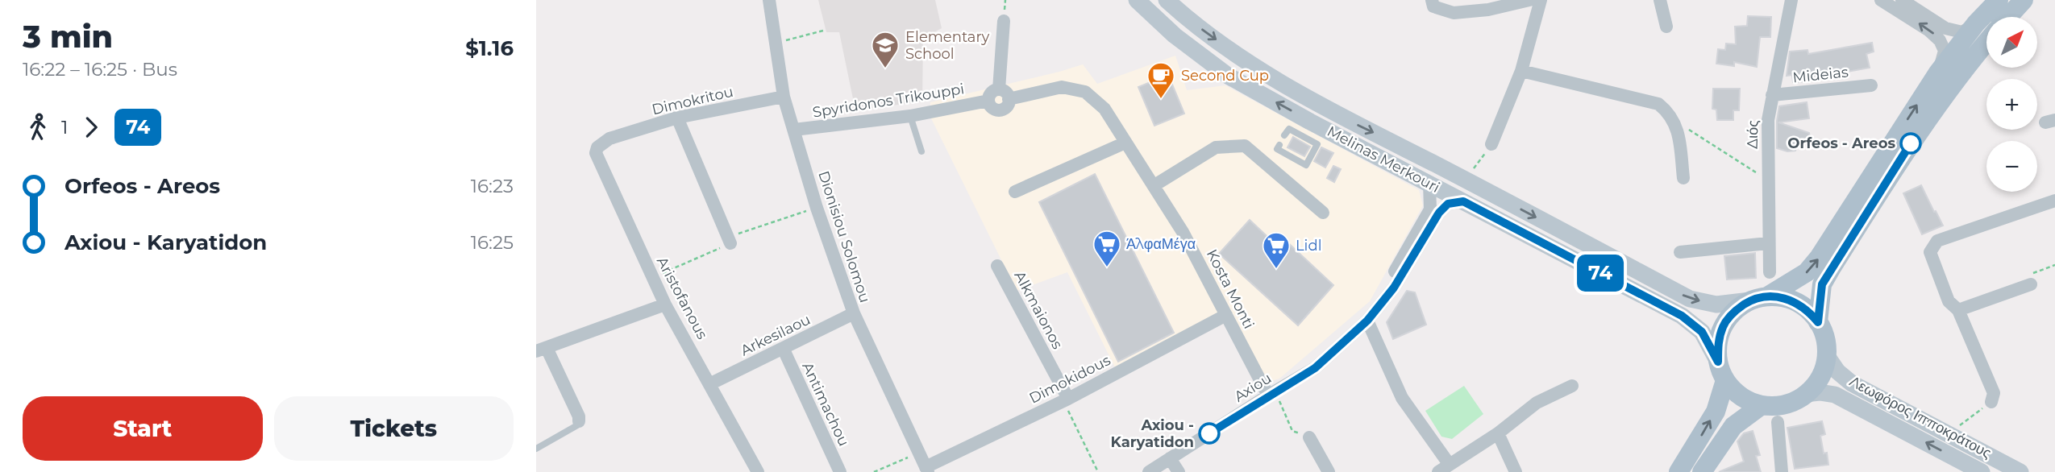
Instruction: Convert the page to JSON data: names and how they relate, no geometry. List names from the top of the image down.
{
  "streets": {
    "main road": ["Melinas Merkouri", "Λεωφόρος Ιπποκράτους"],
    "street": [
      "Mideias",
      "Dimokritou",
      "Spyridonos Trikouppi",
      "Διός",
      "Dionisiou Solomou",
      "Kosta Monti",
      "Aristofanous",
      "Alkmaionos",
      "Arkesilaou",
      "Dimokidous",
      "Axiou",
      "Antimachou"
    ]
  },
  "crossings": [
    ["Mideias", "Διός"],
    ["Dimokritou", "Dionisiou Solomou"],
    ["Dimokritou", "Aristofanous"],
    ["Spyridonos Trikouppi", "Dionisiou Solomou"],
    ["Spyridonos Trikouppi", "Kosta Monti"],
    ["Melinas Merkouri", "Axiou"],
    ["Melinas Merkouri", "Λεωφόρος Ιπποκράτους"],
    ["Dionisiou Solomou", "Arkesilaou"],
    ["Dionisiou Solomou", "Dimokidous"],
    ["Kosta Monti", "Dimokidous"],
    ["Kosta Monti", "Axiou"],
    ["Aristofanous", "Arkesilaou"],
    ["Alkmaionos", "Dimokidous"],
    ["Arkesilaou", "Antimachou"]
  ],
  "places": {
    "school or university": ["Elementary School"],
    "cafe": ["Second Cup"],
    "other": ["Orfeos - Areos", "Axiou - Karyatidon"],
    "supermarket": ["ΆλφαΜέγα", "Lidl"]
  },
  "lines": ["bus line 74"],
  "north": "top right",
  "page": {
    "heading": ["3 min", "16:22 – 16:25 · Bus", "$1.16"],
    "on_map": "74",
    "map_buttons": ["+", "−"],
    "legs": ["1", "74"],
    "list": [
      {
        "name": "Orfeos - Areos",
        "value": "16:23"
      },
      {
        "name": "Axiou - Karyatidon",
        "value": "16:25"
      }
    ],
    "buttons": ["Start", "Tickets"]
  }
}
